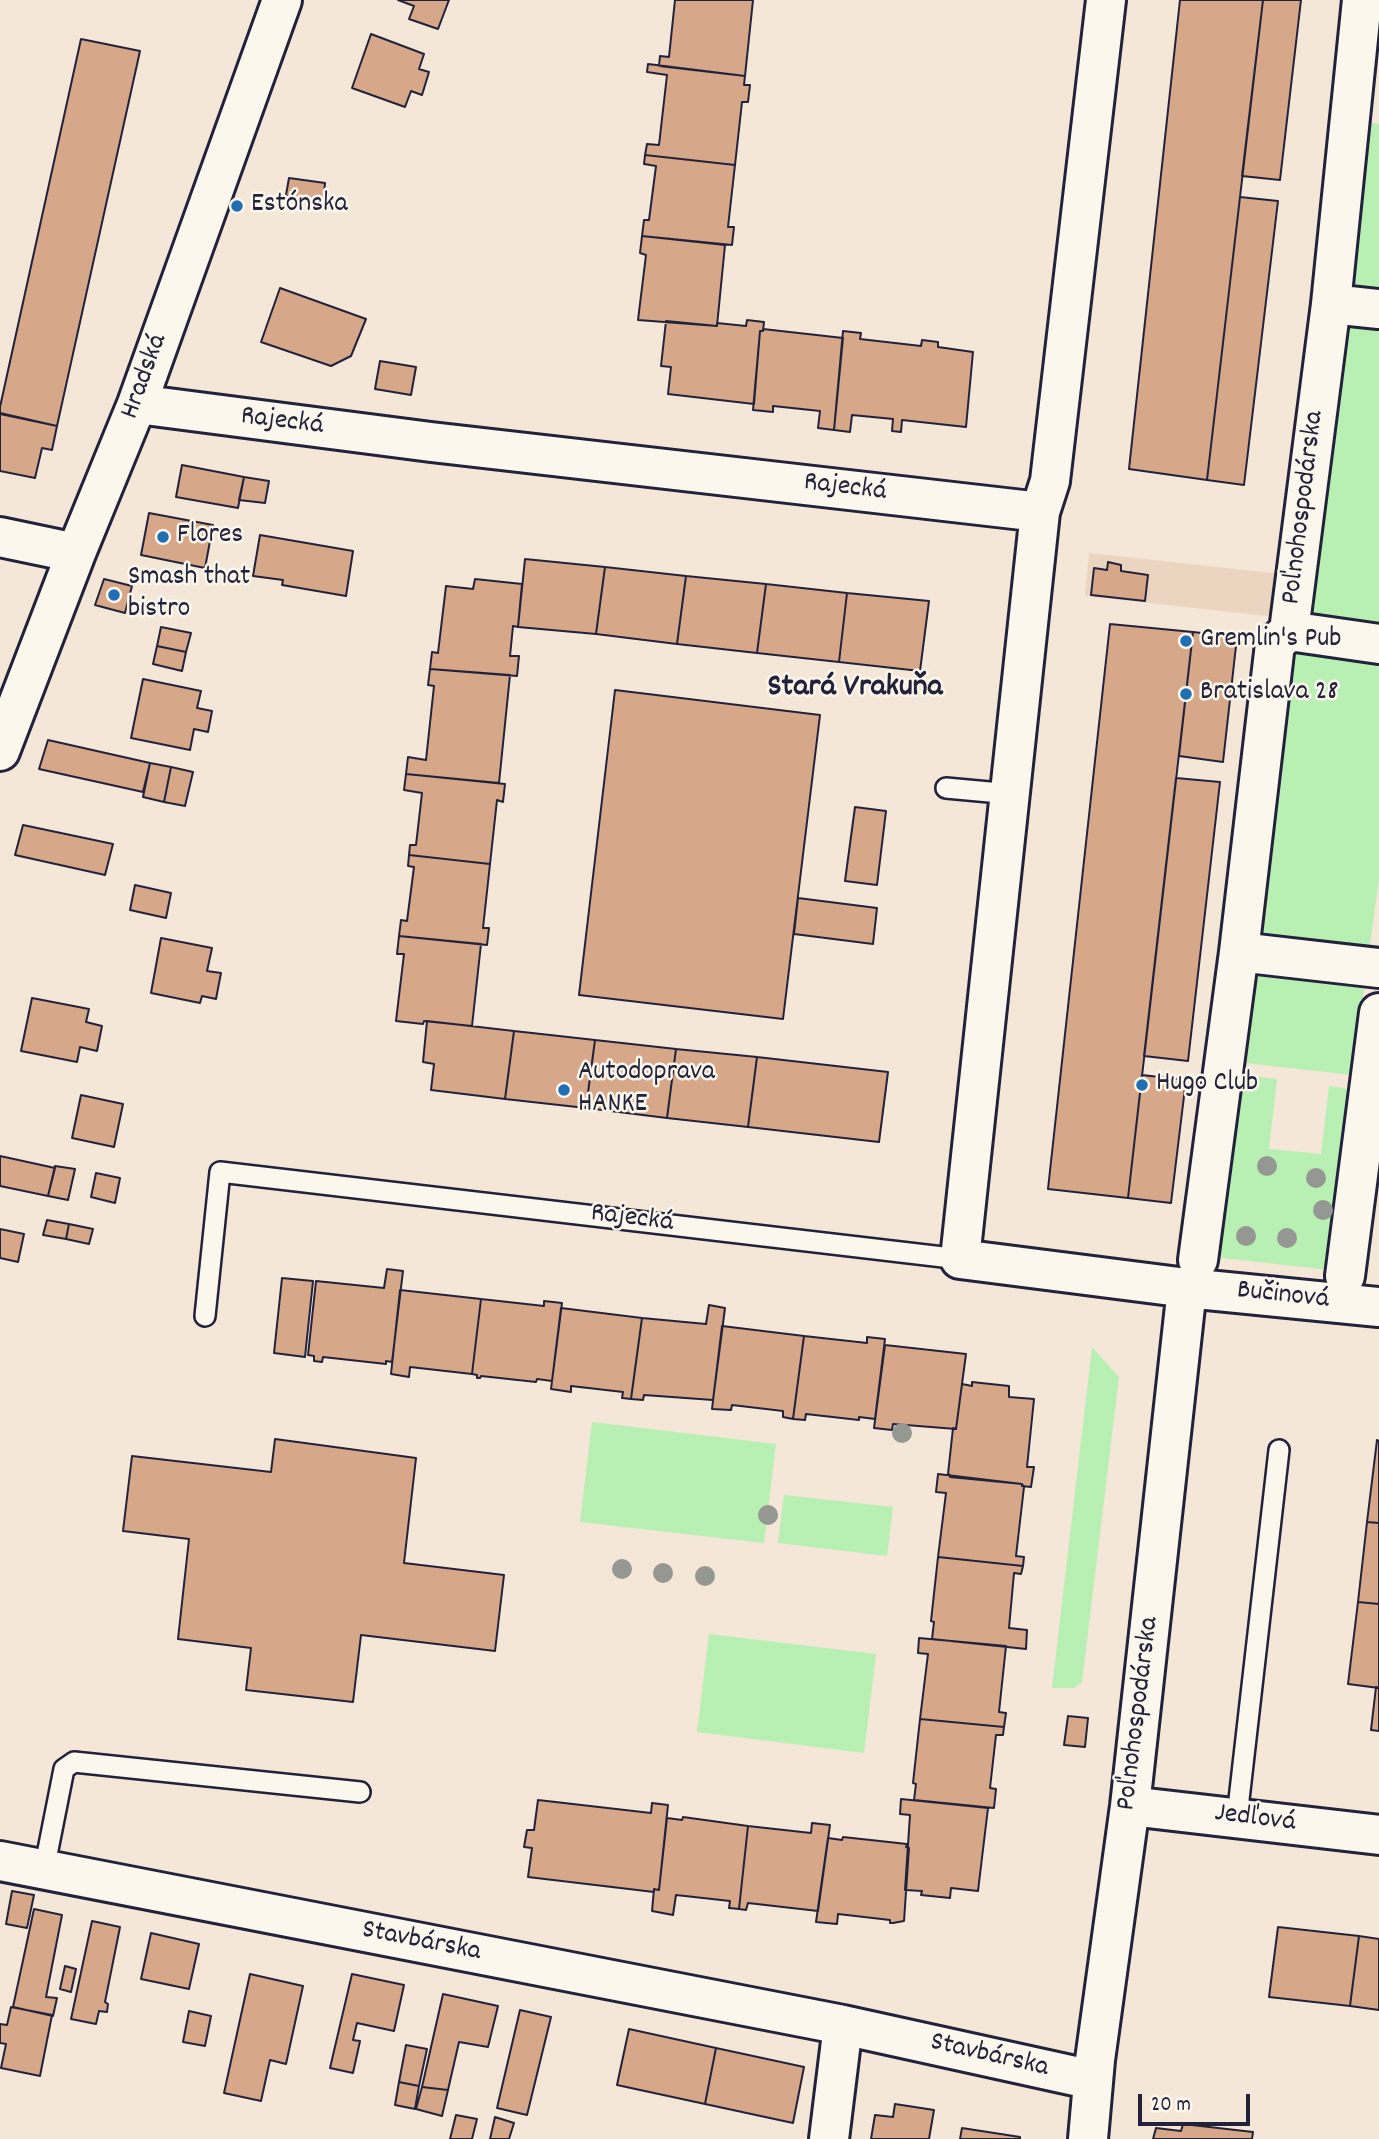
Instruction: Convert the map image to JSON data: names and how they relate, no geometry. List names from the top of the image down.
{
  "streets": {
    "street": [
      "Hradská",
      "Rajecká",
      "Poľnohospodárska",
      "Bučinová",
      "Jedľová",
      "Stavbárska"
    ]
  },
  "crossings": [
    ["Hradská", "Rajecká"],
    ["Rajecká", "Poľnohospodárska"],
    ["Rajecká", "Bučinová"],
    ["Poľnohospodárska", "Bučinová"],
    ["Poľnohospodárska", "Jedľová"],
    ["Poľnohospodárska", "Stavbárska"]
  ],
  "districts": ["Stará Vrakuňa"],
  "places": [
    "Estónska",
    "Flores",
    "Smash that bistro",
    "Gremlin's Pub",
    "Bratislava 28",
    "Hugo Club",
    "Autodoprava HANKE"
  ],
  "scale_bar": "20 m"
}
